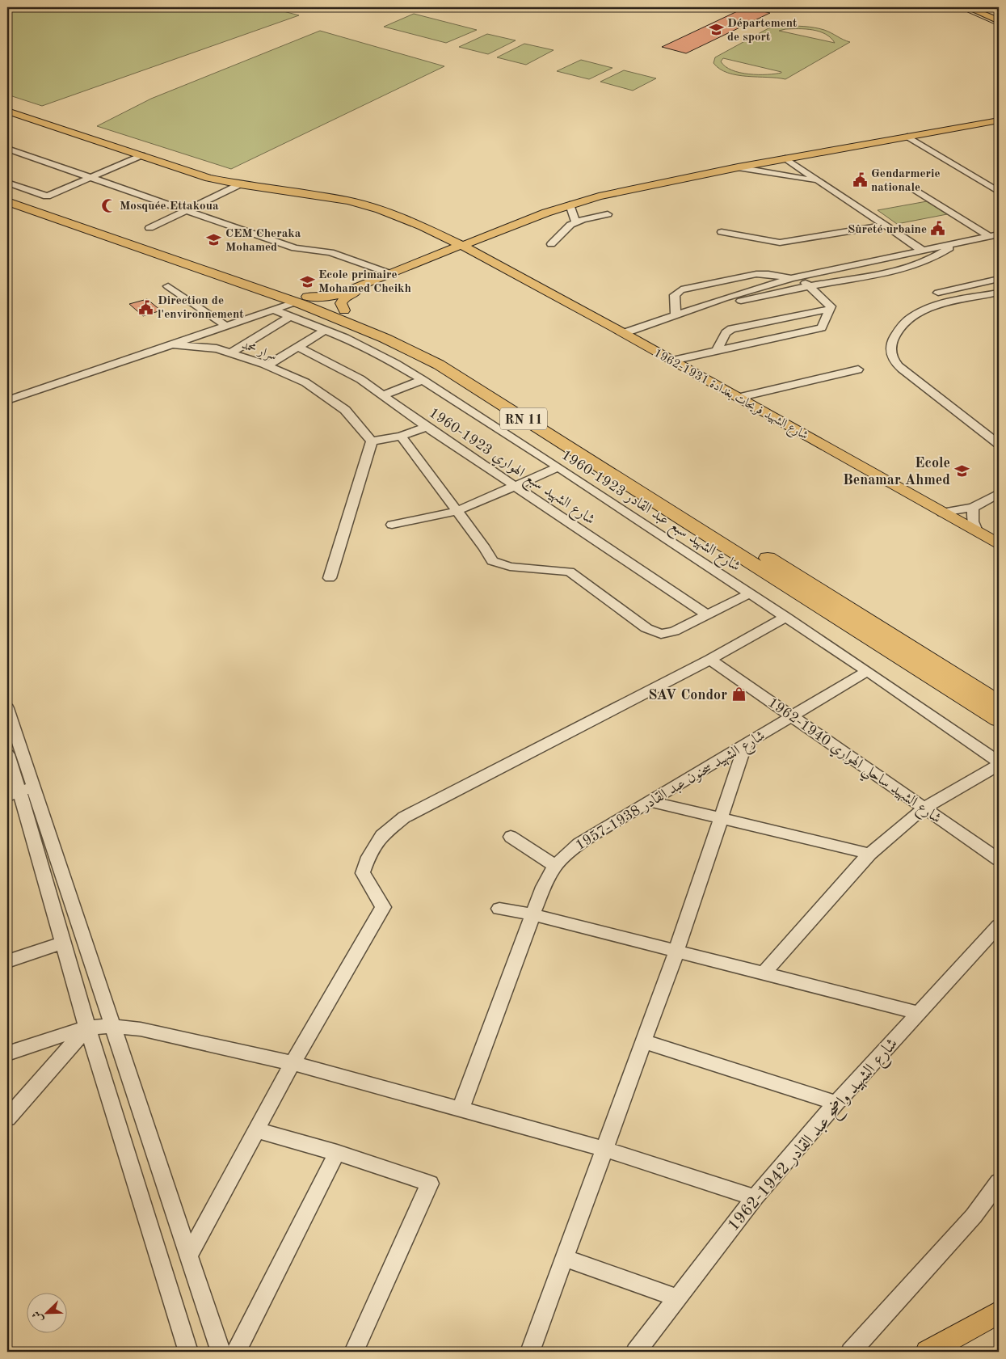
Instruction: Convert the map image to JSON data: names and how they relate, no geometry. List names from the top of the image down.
{
  "streets": {
    "highway": ["RN 11"],
    "main road": ["شارع الشهيد فريحات بغدادة 1931-1962"],
    "street": [
      "سرار محمد",
      "شارع الشهيد سبع الهواري 1923-1960",
      "شارع الشهيد سبع عبد القادر 1923-1960",
      "شارع الشهيد ساحلي الهواري 1940-1962",
      "شارع الشهيد سحنون عبد القادر 1938-1957",
      "شارع الشهيد واضح عبد القادر 1942-1962"
    ]
  },
  "crossings": [
    ["سرار محمد", "RN 11"],
    ["سرار محمد", "شارع الشهيد سبع عبد القادر 1923-1960"],
    ["شارع الشهيد سبع عبد القادر 1923-1960", "شارع الشهيد سحنون عبد القادر 1938-1957"],
    ["شارع الشهيد ساحلي الهواري 1940-1962", "شارع الشهيد سحنون عبد القادر 1938-1957"]
  ],
  "places": {
    "school or university": [
      "Département de sport",
      "CEM Cheraka Mohamed",
      "Ecole primaire Mohamed Cheikh",
      "Ecole Benamar Ahmed"
    ],
    "public building": ["Gendarmerie nationale", "Sûreté urbaine", "Direction de l'environnement"],
    "mosque": ["Mosquée Ettakoua"],
    "shop": ["SAV Condor"]
  },
  "north": "bottom left"
}
